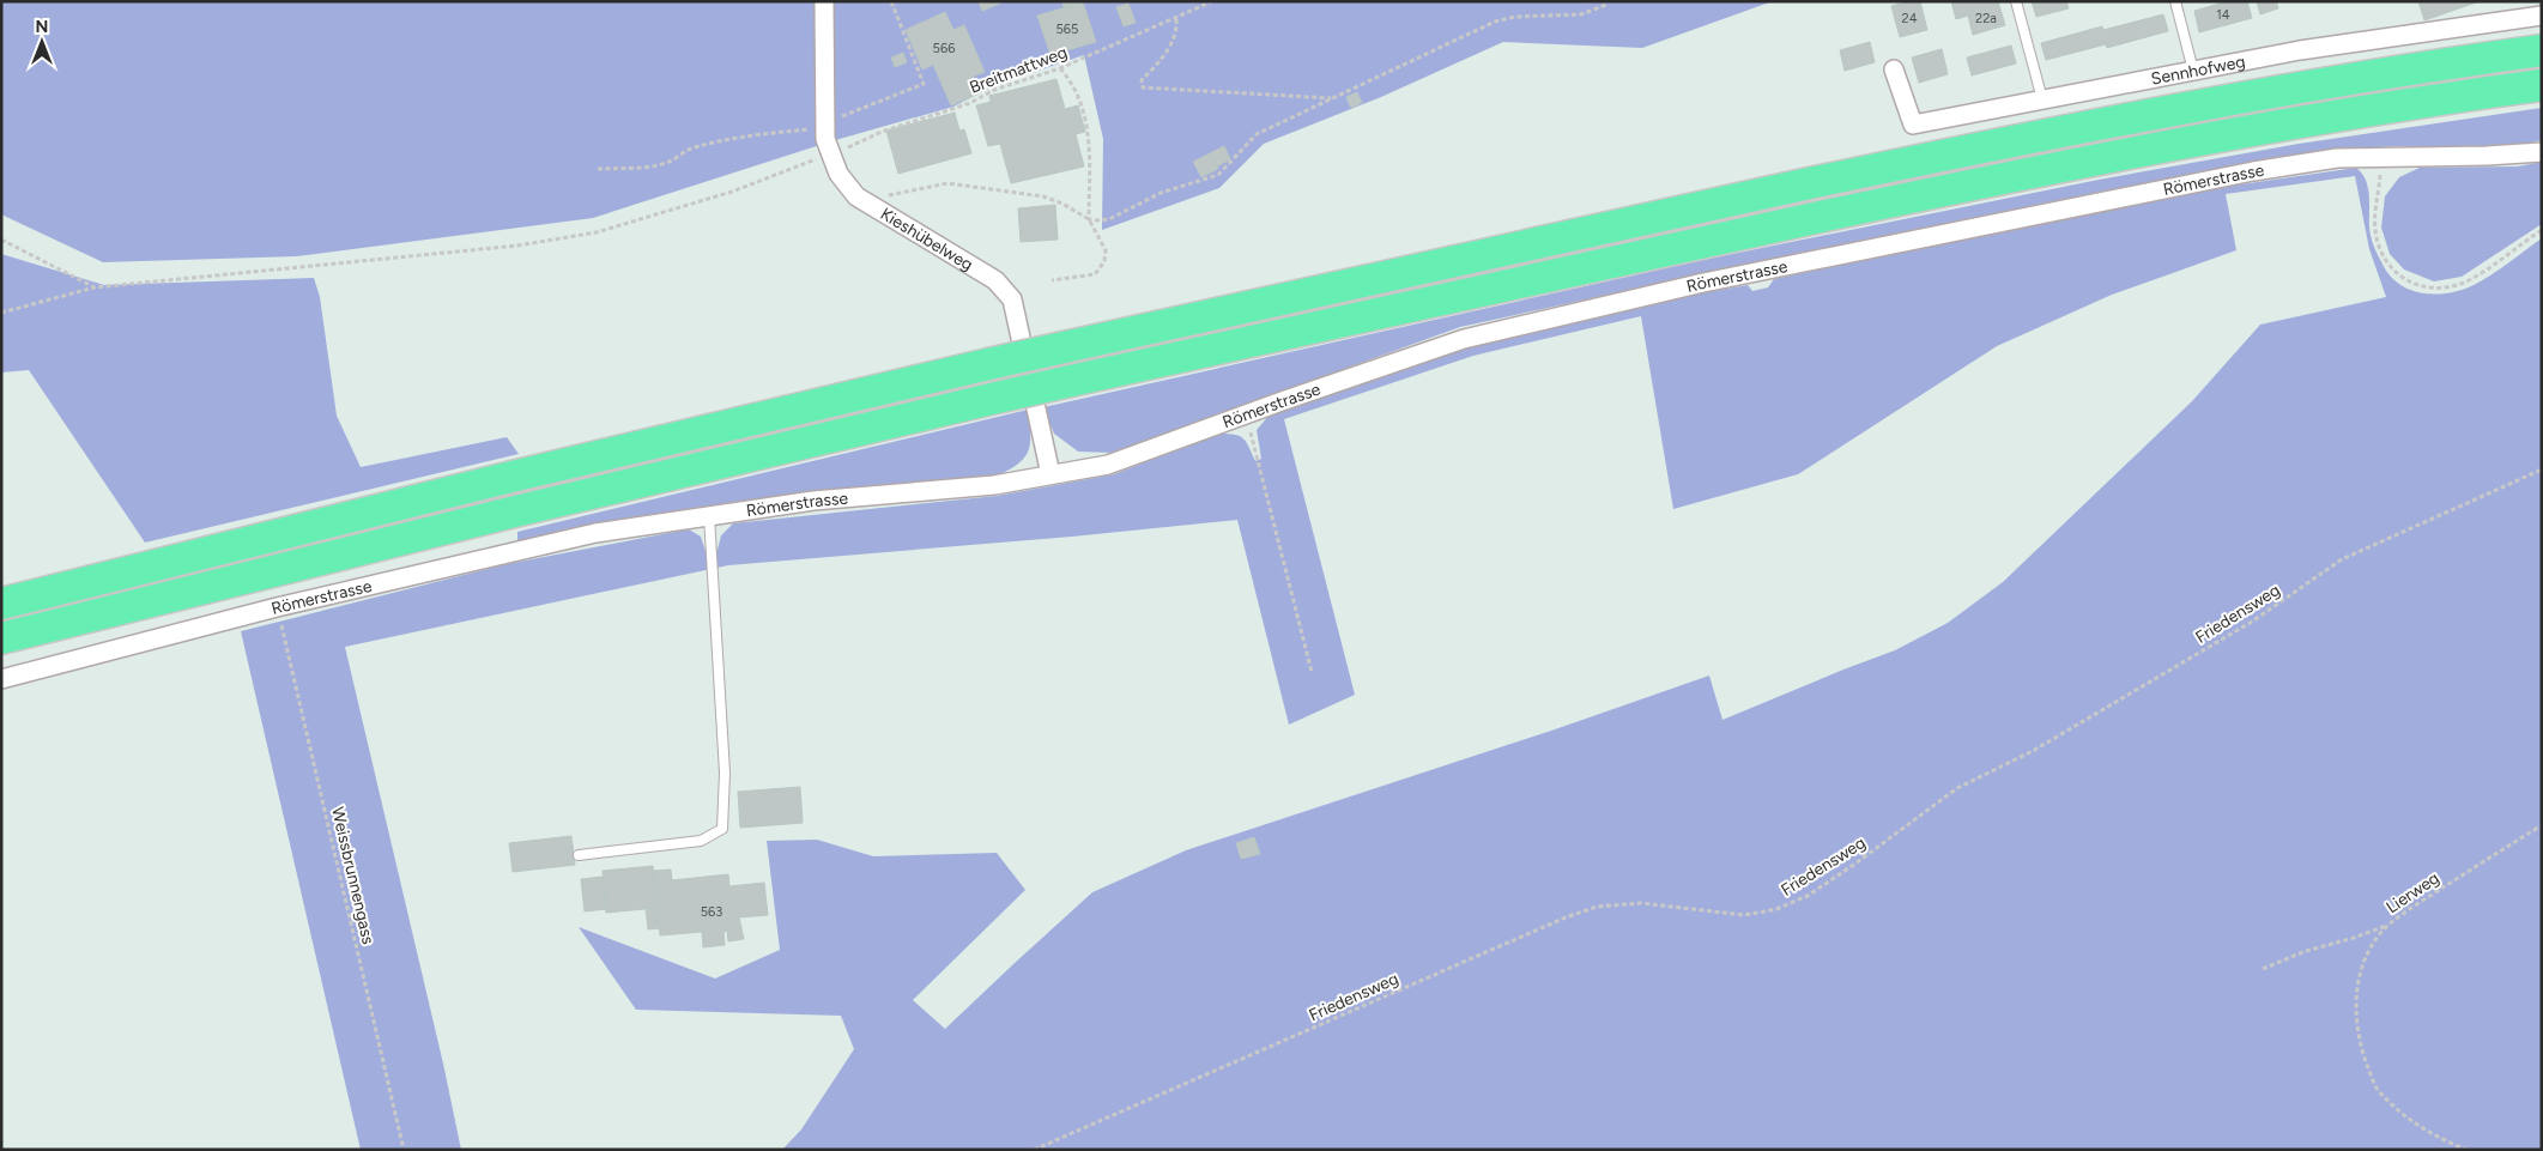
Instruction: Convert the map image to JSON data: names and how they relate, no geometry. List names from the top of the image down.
{
  "streets": {
    "street": ["Sennhofweg", "Römerstrasse", "Kieshübelweg"],
    "path": [
      "Breitmattweg",
      "Friedensweg",
      "Weissbrunnengass",
      "Lierweg"
    ]
  },
  "crossings": [
    ["Breitmattweg", "Kieshübelweg"],
    ["Römerstrasse", "Kieshübelweg"],
    ["Römerstrasse", "Weissbrunnengass"]
  ],
  "house_numbers": [
    "14",
    "24",
    "22a",
    "565",
    "566",
    "563"
  ],
  "north": "top"
}
